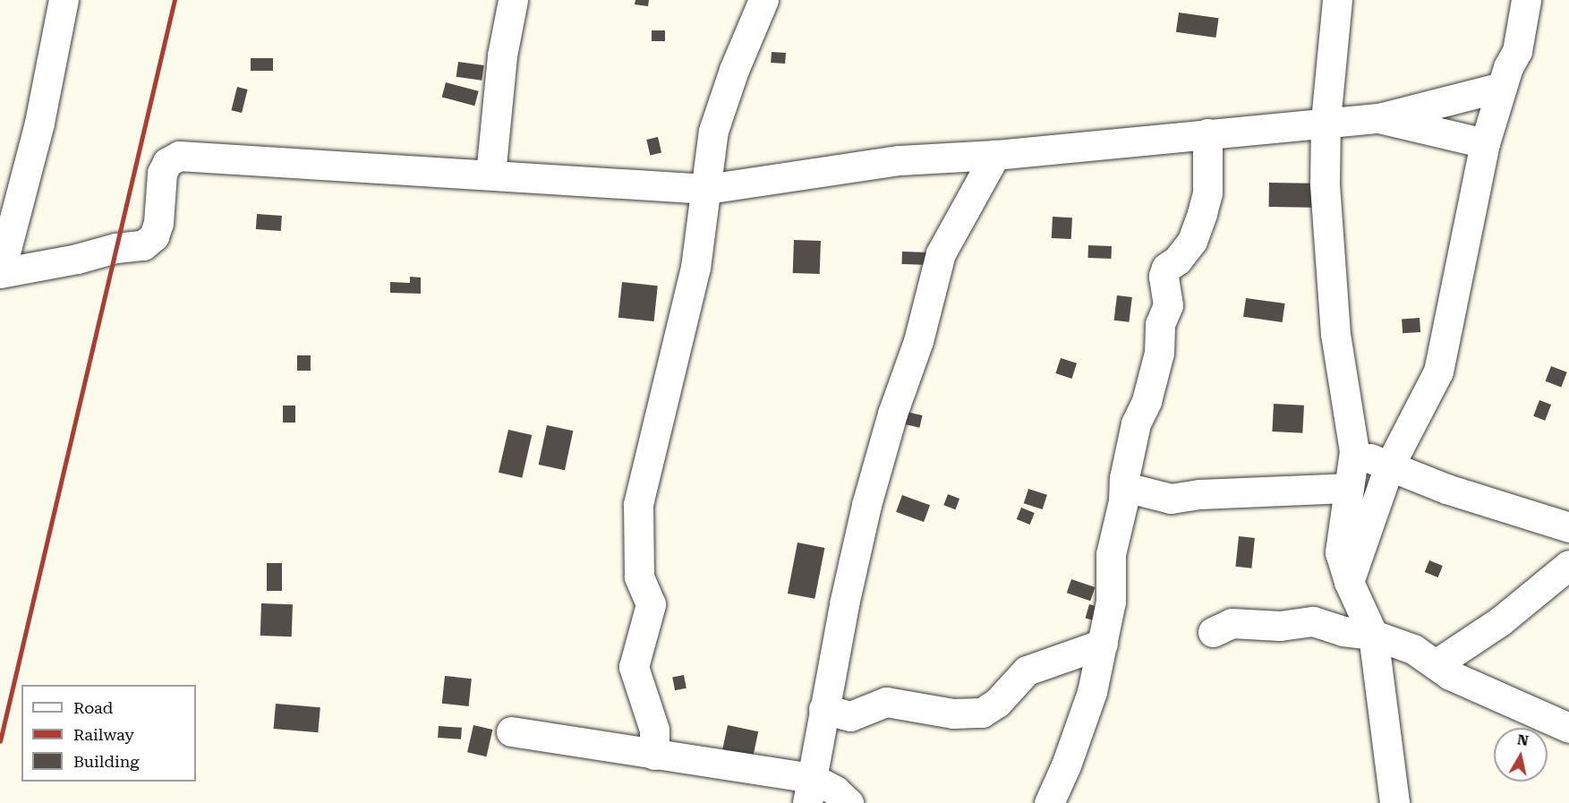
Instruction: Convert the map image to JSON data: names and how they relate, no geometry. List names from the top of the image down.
{
  "legend": ["Road", "Railway", "Building"],
  "north": "top"
}
